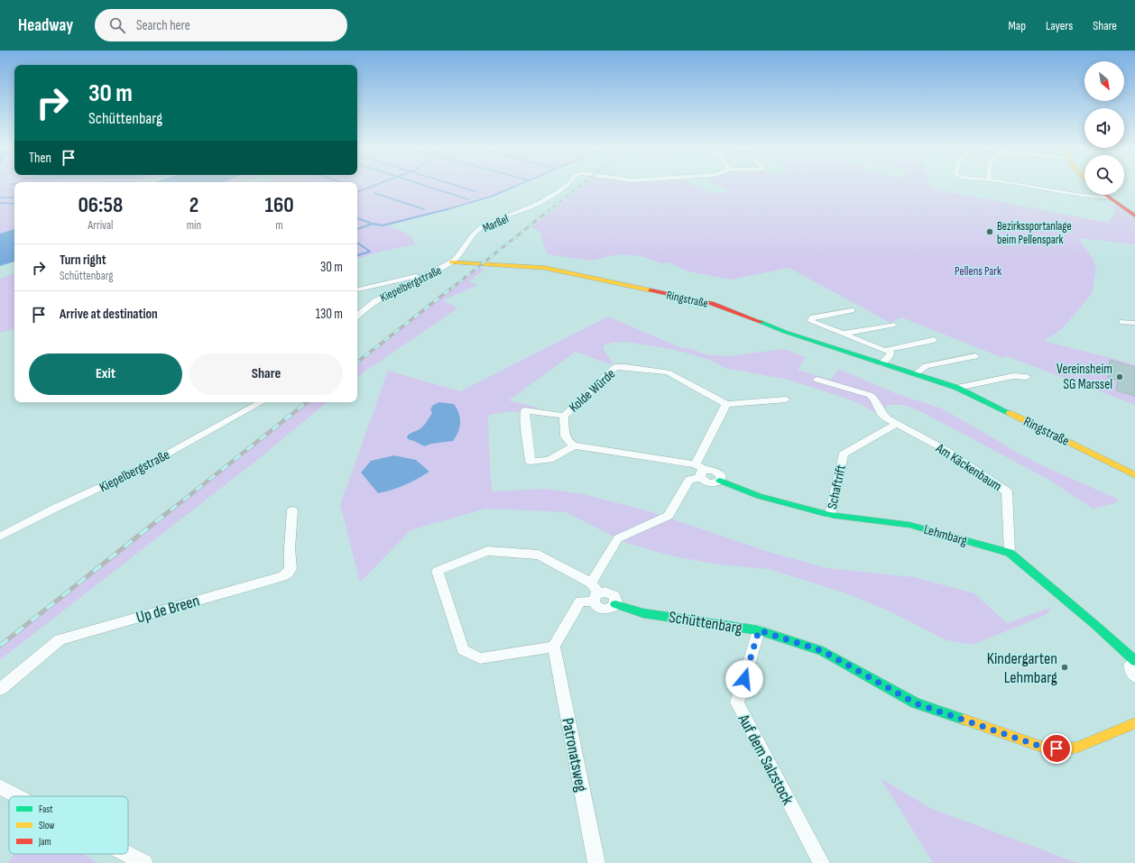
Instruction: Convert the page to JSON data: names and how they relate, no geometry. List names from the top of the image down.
{
  "streets": {
    "street": [
      "Marßel",
      "Kiepelbergstraße",
      "Ringstraße",
      "Kolde Würde",
      "Am Käckenbaum",
      "Schaftrift",
      "Lehmbarg",
      "Up de Breen",
      "Schüttenbarg",
      "Patronatsweg",
      "Auf dem Salzstock"
    ]
  },
  "crossings": [
    ["Marßel", "Kiepelbergstraße"],
    ["Kiepelbergstraße", "Ringstraße"],
    ["Am Käckenbaum", "Schaftrift"],
    ["Am Käckenbaum", "Lehmbarg"],
    ["Schaftrift", "Lehmbarg"],
    ["Schüttenbarg", "Auf dem Salzstock"]
  ],
  "parks": ["Pellens Park"],
  "places": ["Bezirkssportanlage beim Pellenspark", "Vereinsheim SG Marssel", "Kindergarten Lehmbarg"],
  "legend": ["Fast", "Slow", "Jam"],
  "north": "bottom right",
  "page": {
    "header": "Headway",
    "search": "Search here",
    "nav": ["Map", "Layers", "Share"],
    "turn": ["30 m", "Schüttenbarg"],
    "then": "Then",
    "eta": [
      "06:58",
      "Arrival",
      "2",
      "min",
      "160",
      "m"
    ],
    "list": [
      {
        "name": "Turn right",
        "note": "Schüttenbarg",
        "value": "30 m"
      },
      {
        "name": "Arrive at destination",
        "value": "130 m"
      }
    ],
    "buttons": ["Exit", "Share"]
  }
}
